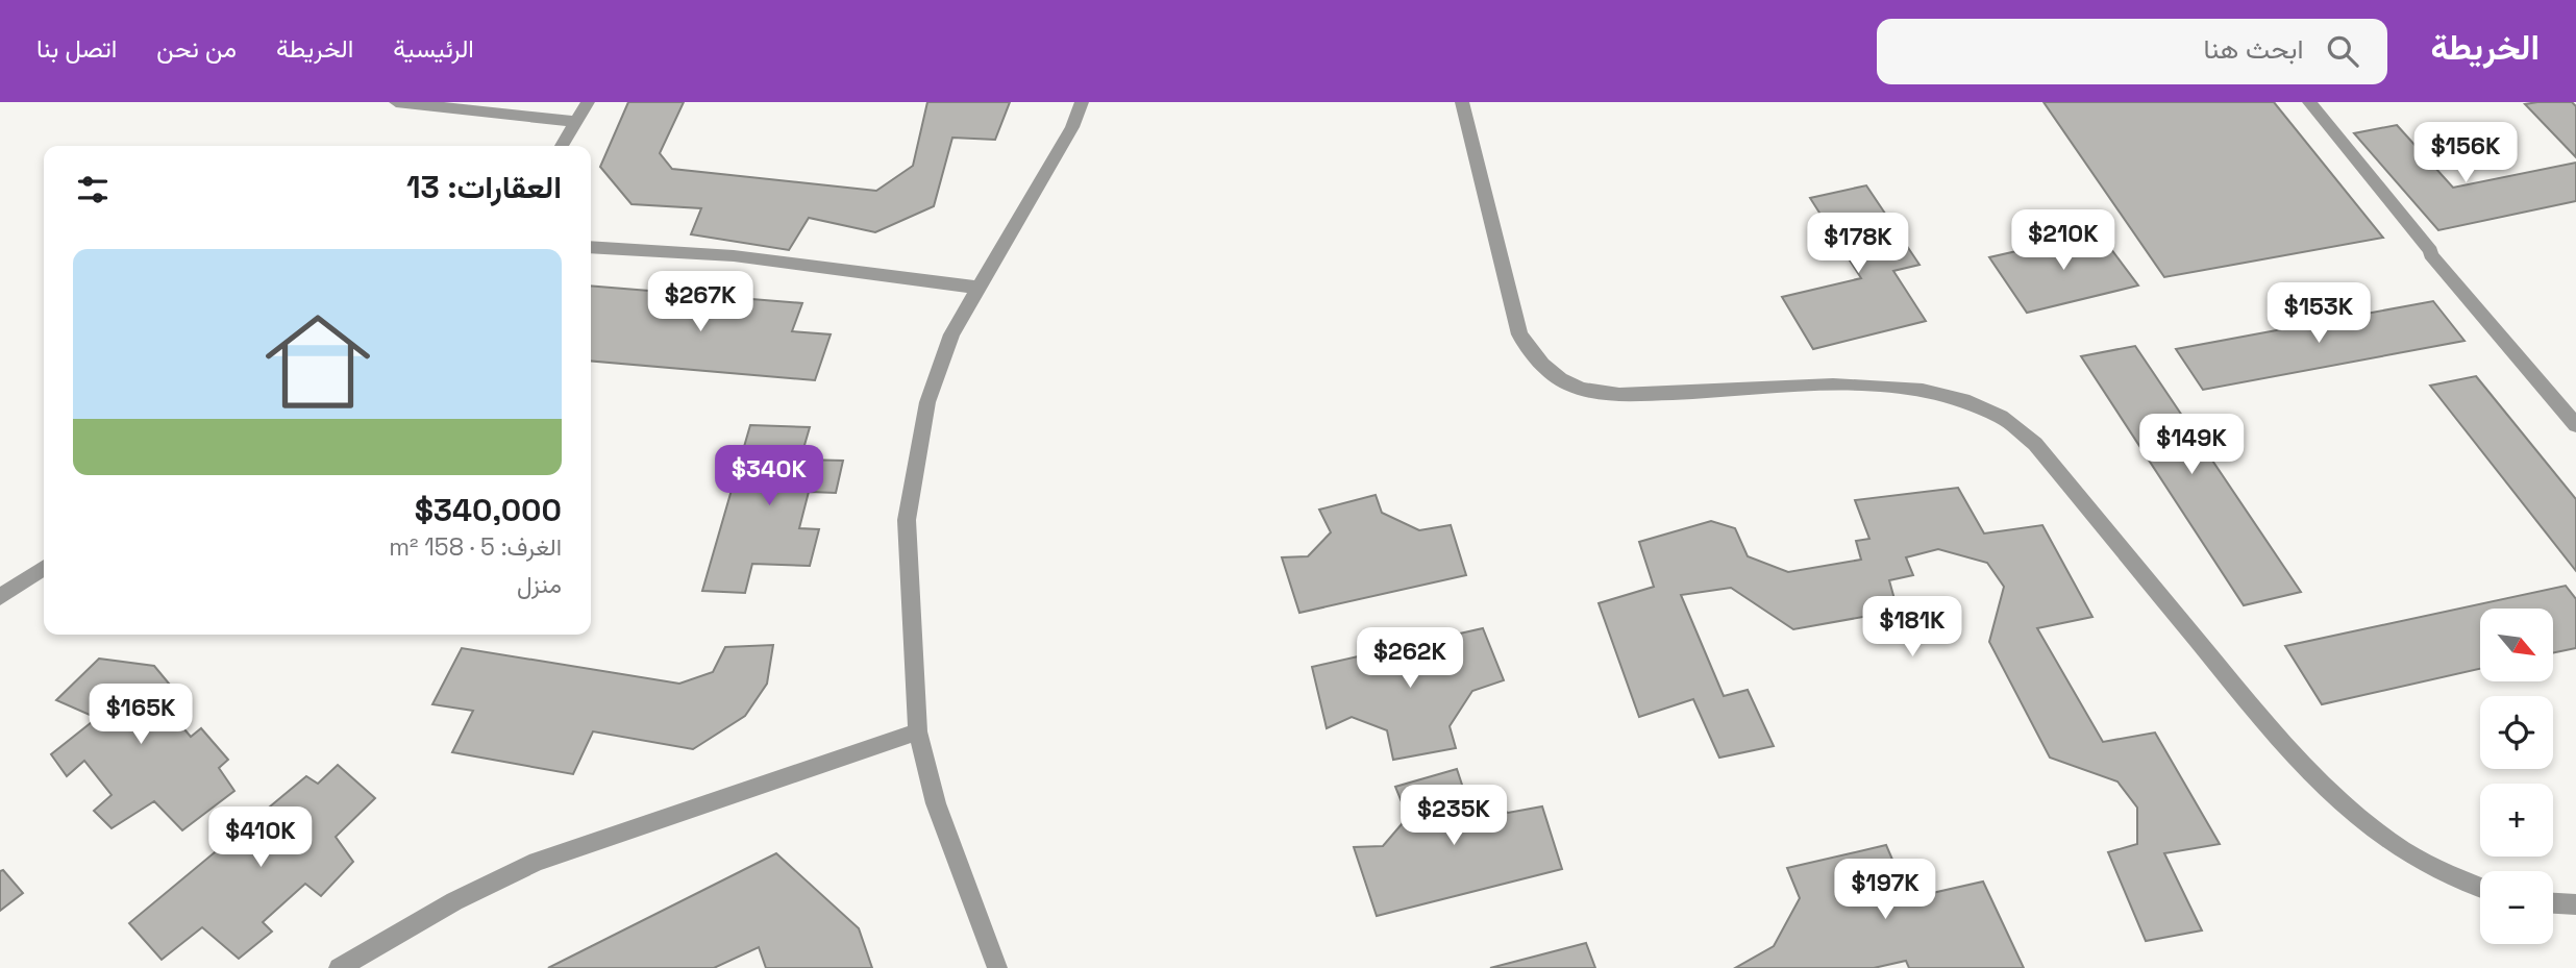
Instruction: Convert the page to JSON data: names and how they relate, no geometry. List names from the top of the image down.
{
  "north": "bottom right",
  "page": {
    "header": "الخريطة",
    "search": "ابحث هنا",
    "nav": [
      "الرئيسية",
      "الخريطة",
      "من نحن",
      "اتصل بنا"
    ],
    "price": [
      "$156K",
      "$210K",
      "$178K",
      "$267K",
      "$153K",
      "$149K",
      "$340K",
      "$181K",
      "$262K",
      "$165K",
      "$235K",
      "$410K",
      "$197K"
    ],
    "heading": "العقارات: 13",
    "list": [
      {
        "name": "$340,000",
        "note": "الغرف: 5 · 158 m² · منزل"
      }
    ],
    "map_buttons": ["+", "−"]
  }
}
